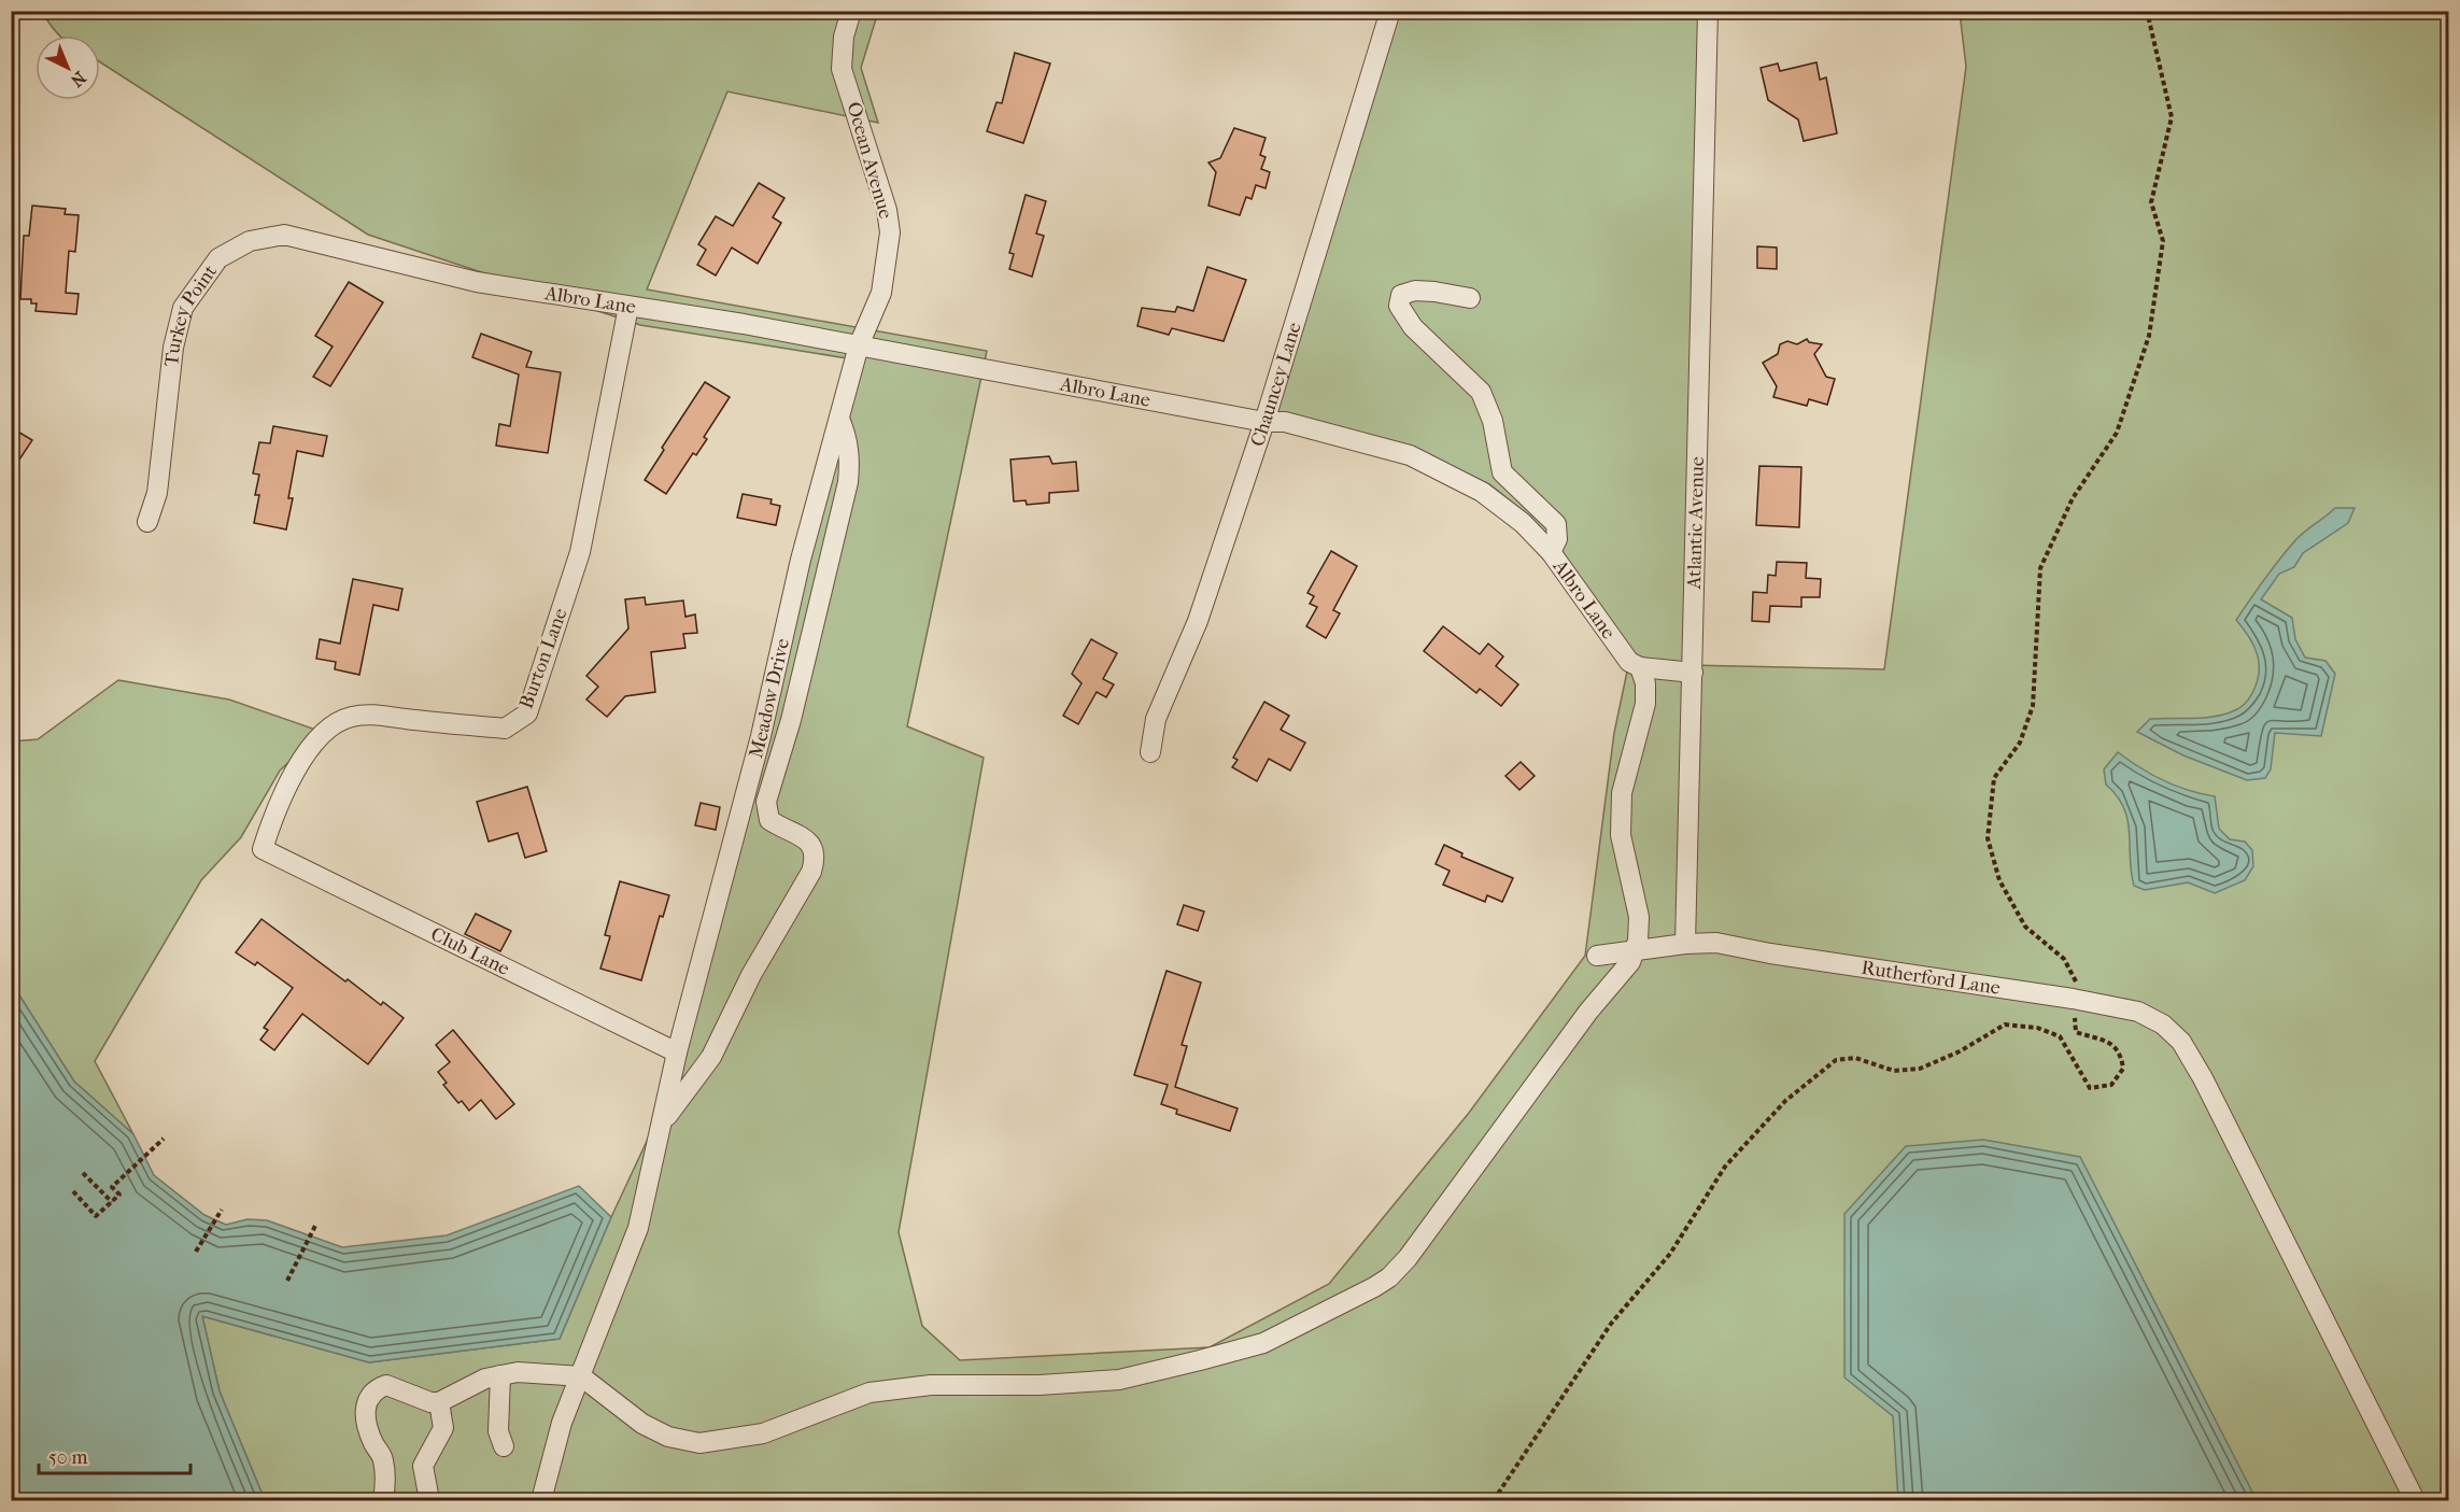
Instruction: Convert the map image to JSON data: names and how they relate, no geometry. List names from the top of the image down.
{
  "streets": {
    "street": [
      "Ocean Avenue",
      "Albro Lane",
      "Turkey Point",
      "Chauncey Lane",
      "Atlantic Avenue",
      "Burton Lane",
      "Meadow Drive",
      "Club Lane",
      "Rutherford Lane"
    ]
  },
  "crossings": [
    ["Ocean Avenue", "Albro Lane"],
    ["Ocean Avenue", "Meadow Drive"],
    ["Albro Lane", "Turkey Point"],
    ["Albro Lane", "Chauncey Lane"],
    ["Albro Lane", "Burton Lane"],
    ["Albro Lane", "Meadow Drive"],
    ["Atlantic Avenue", "Rutherford Lane"],
    ["Burton Lane", "Club Lane"],
    ["Meadow Drive", "Club Lane"]
  ],
  "scale_bar": "50 m",
  "north": "bottom right"
}
